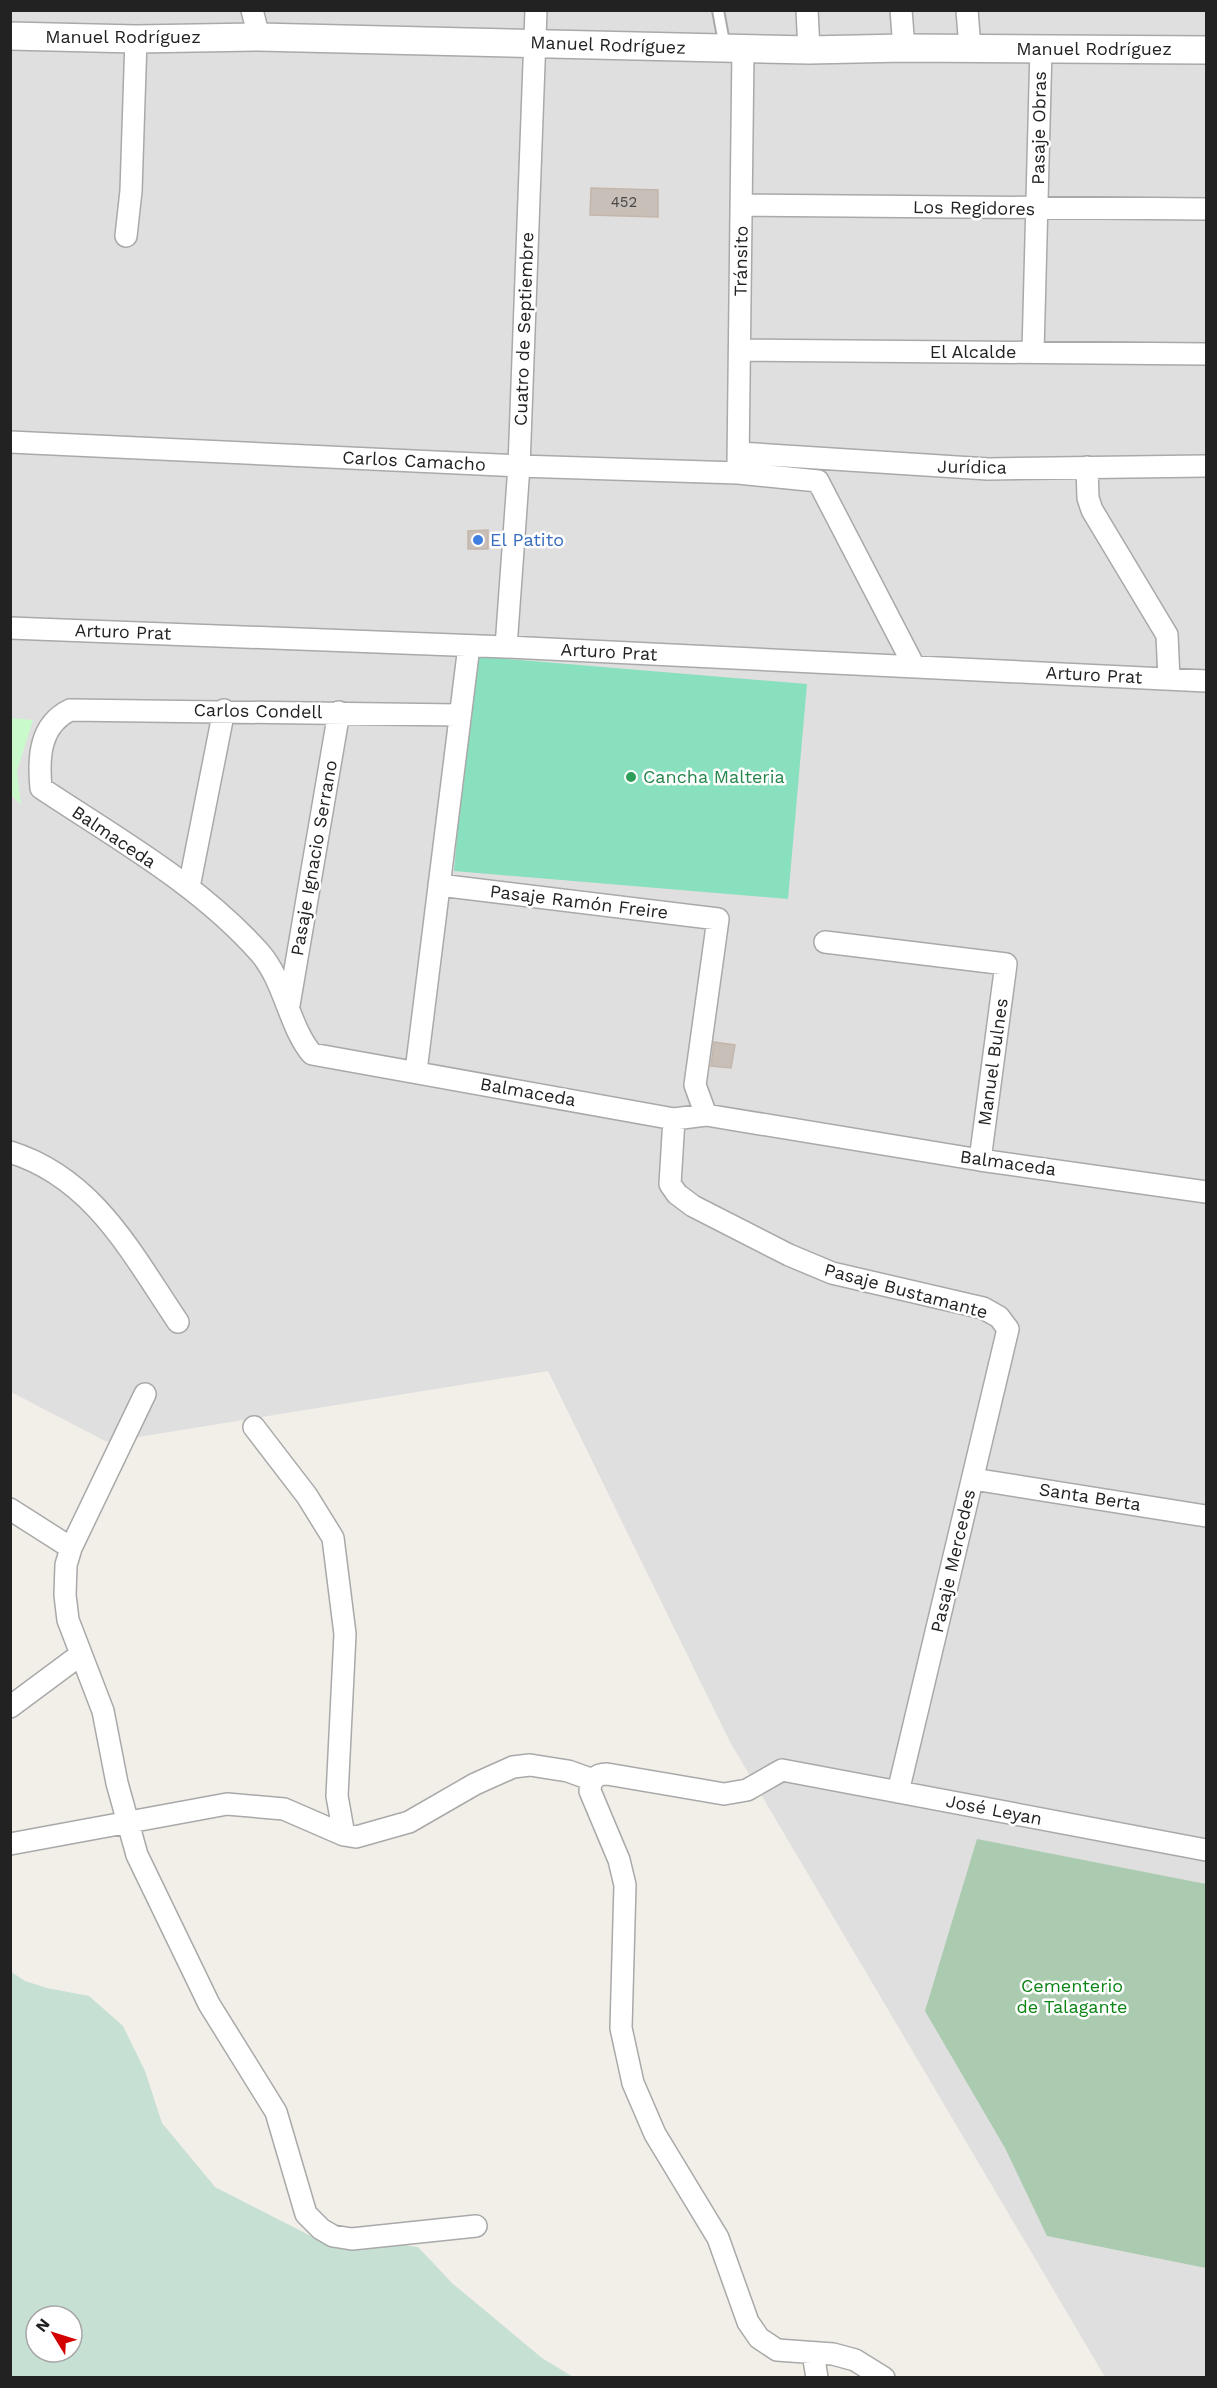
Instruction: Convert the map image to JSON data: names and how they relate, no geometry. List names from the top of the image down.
{
  "streets": {
    "street": [
      "Manuel Rodríguez",
      "Pasaje Obras",
      "Los Regidores",
      "Tránsito",
      "Cuatro de Septiembre",
      "El Alcalde",
      "Carlos Camacho",
      "Jurídica",
      "Arturo Prat",
      "Carlos Condell",
      "Balmaceda",
      "Pasaje Ignacio Serrano",
      "Pasaje Ramón Freire",
      "Manuel Bulnes",
      "Pasaje Bustamante",
      "Santa Berta",
      "Pasaje Mercedes",
      "José Leyan"
    ]
  },
  "crossings": [
    ["Manuel Rodríguez", "Pasaje Obras"],
    ["Manuel Rodríguez", "Tránsito"],
    ["Manuel Rodríguez", "Cuatro de Septiembre"],
    ["Pasaje Obras", "Los Regidores"],
    ["Pasaje Obras", "El Alcalde"],
    ["Los Regidores", "Tránsito"],
    ["Tránsito", "El Alcalde"],
    ["Tránsito", "Carlos Camacho"],
    ["Tránsito", "Jurídica"],
    ["Cuatro de Septiembre", "Carlos Camacho"],
    ["Cuatro de Septiembre", "Arturo Prat"],
    ["Carlos Camacho", "Jurídica"],
    ["Carlos Camacho", "Arturo Prat"],
    ["Carlos Condell", "Balmaceda"],
    ["Carlos Condell", "Pasaje Ignacio Serrano"],
    ["Balmaceda", "Pasaje Ignacio Serrano"],
    ["Balmaceda", "Pasaje Ramón Freire"],
    ["Balmaceda", "Manuel Bulnes"],
    ["Balmaceda", "Pasaje Bustamante"],
    ["Pasaje Bustamante", "Pasaje Mercedes"],
    ["Santa Berta", "Pasaje Mercedes"],
    ["Pasaje Mercedes", "José Leyan"]
  ],
  "parks": ["Cementerio de Talagante"],
  "places": ["El Patito", "Cancha Malteria"],
  "house_numbers": ["452"],
  "north": "top left"
}
